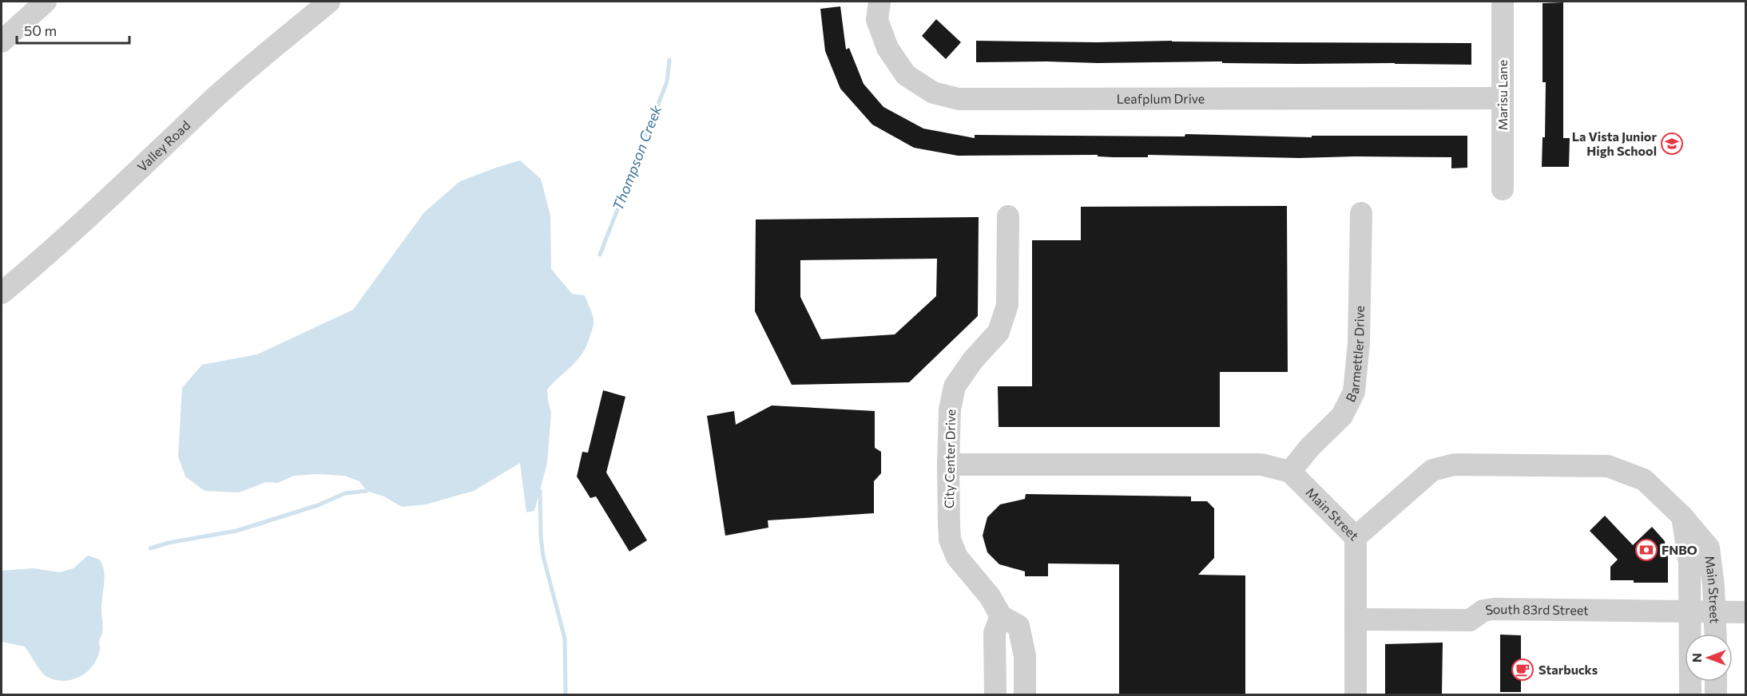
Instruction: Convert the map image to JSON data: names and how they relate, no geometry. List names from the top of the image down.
{
  "streets": {
    "street": [
      "Marisu Lane",
      "Leafplum Drive",
      "Valley Road",
      "Barmettler Drive",
      "City Center Drive",
      "Main Street",
      "South 83rd Street"
    ]
  },
  "crossings": [
    ["Marisu Lane", "Leafplum Drive"],
    ["Barmettler Drive", "Main Street"],
    ["Main Street", "South 83rd Street"]
  ],
  "water": ["Thompson Creek"],
  "places": {
    "school or university": ["La Vista Junior High School"],
    "bank": ["FNBO"],
    "cafe": ["Starbucks"]
  },
  "scale_bar": "50 m",
  "north": "left"
}
